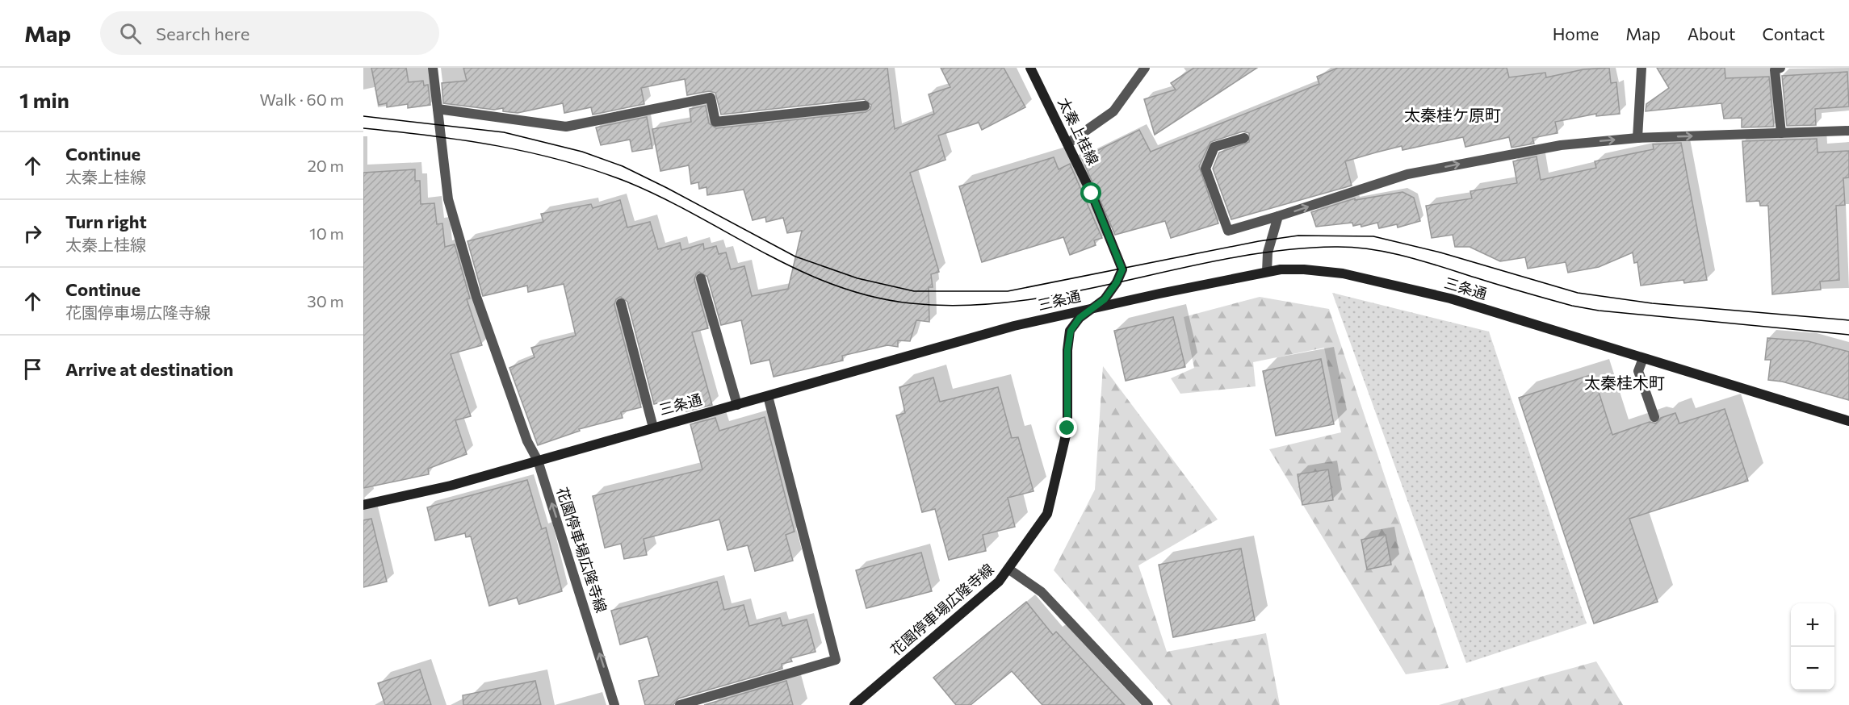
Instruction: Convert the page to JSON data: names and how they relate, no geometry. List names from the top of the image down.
{
  "streets": {
    "main road": ["太秦上桂線", "三条通", "花園停車場広隆寺線"]
  },
  "crossings": [
    ["太秦上桂線", "三条通"],
    ["太秦上桂線", "花園停車場広隆寺線"],
    ["三条通", "花園停車場広隆寺線"]
  ],
  "districts": ["太秦桂ケ原町", "太秦桂木町"],
  "page": {
    "header": "Map",
    "search": "Search here",
    "nav": [
      "Home",
      "Map",
      "About",
      "Contact"
    ],
    "heading": ["1 min", "Walk · 60 m"],
    "list": [
      ["Continue", "太秦上桂線", "20 m"],
      ["Turn right", "太秦上桂線", "10 m"],
      ["Continue", "花園停車場広隆寺線", "30 m"],
      "Arrive at destination"
    ],
    "map_buttons": ["+", "−"]
  }
}
